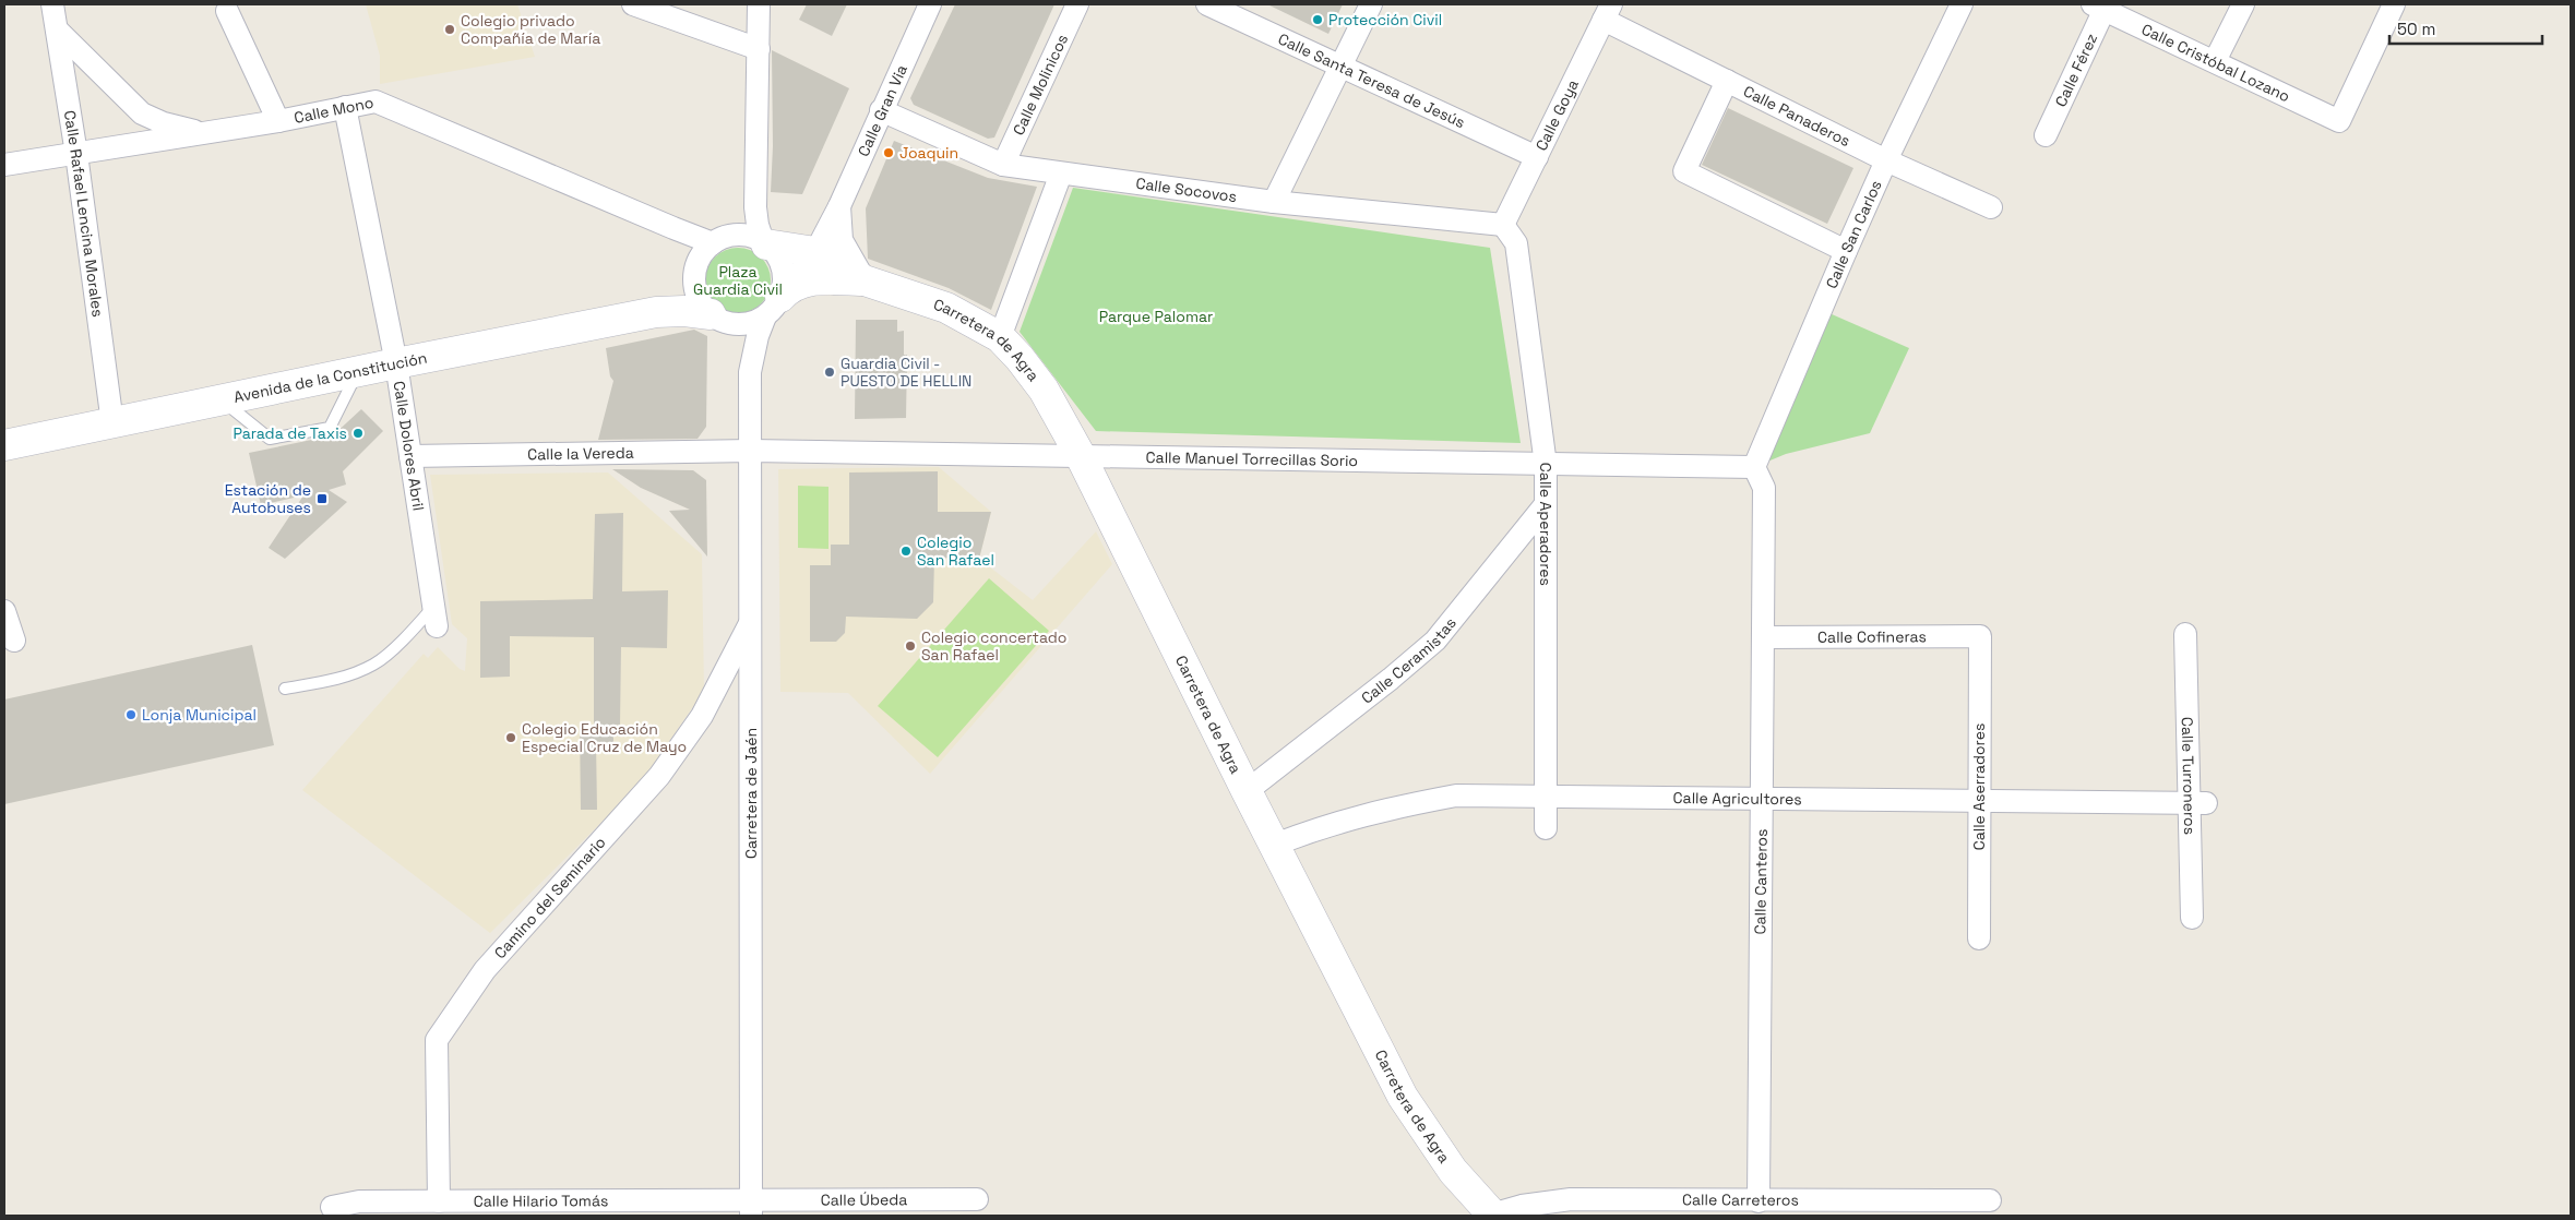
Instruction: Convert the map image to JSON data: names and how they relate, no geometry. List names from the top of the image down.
{
  "streets": {
    "street": [
      "Calle Cristóbal Lozano",
      "Calle Férez",
      "Calle Santa Teresa de Jesús",
      "Calle Molinicos",
      "Calle Gran Via",
      "Calle Mono",
      "Calle Goya",
      "Calle Panaderos",
      "Calle Socovos",
      "Calle Rafael Lencina Morales",
      "Calle San Carlos",
      "Carretera de Agra",
      "Avenida de la Constitución",
      "Calle Dolores Abril",
      "Calle la Vereda",
      "Calle Manuel Torrecillas Sorio",
      "Calle Aperadores",
      "Calle Cofineras",
      "Calle Ceramistas",
      "Calle Turroneros",
      "Calle Aserradores",
      "Carretera de Jaén",
      "Calle Agricultores",
      "Calle Canteros",
      "Camino del Seminario",
      "Calle Úbeda",
      "Calle Hilario Tomás",
      "Calle Carreteros"
    ]
  },
  "crossings": [
    ["Calle Cristóbal Lozano", "Calle Férez"],
    ["Calle Santa Teresa de Jesús", "Calle Goya"],
    ["Calle Molinicos", "Calle Socovos"],
    ["Calle Gran Via", "Calle Mono"],
    ["Calle Gran Via", "Calle Socovos"],
    ["Calle Gran Via", "Carretera de Agra"],
    ["Calle Gran Via", "Avenida de la Constitución"],
    ["Calle Gran Via", "Carretera de Jaén"],
    ["Calle Mono", "Calle Rafael Lencina Morales"],
    ["Calle Mono", "Carretera de Agra"],
    ["Calle Mono", "Avenida de la Constitución"],
    ["Calle Mono", "Calle Dolores Abril"],
    ["Calle Mono", "Carretera de Jaén"],
    ["Calle Goya", "Calle Panaderos"],
    ["Calle Goya", "Calle Socovos"],
    ["Calle Goya", "Calle Aperadores"],
    ["Calle Panaderos", "Calle San Carlos"],
    ["Calle Socovos", "Calle Aperadores"],
    ["Calle Rafael Lencina Morales", "Avenida de la Constitución"],
    ["Calle San Carlos", "Calle Manuel Torrecillas Sorio"],
    ["Calle San Carlos", "Calle Canteros"],
    ["Carretera de Agra", "Avenida de la Constitución"],
    ["Carretera de Agra", "Calle Manuel Torrecillas Sorio"],
    ["Carretera de Agra", "Calle Ceramistas"],
    ["Carretera de Agra", "Carretera de Jaén"],
    ["Carretera de Agra", "Calle Agricultores"],
    ["Carretera de Agra", "Calle Carreteros"],
    ["Avenida de la Constitución", "Calle Dolores Abril"],
    ["Avenida de la Constitución", "Carretera de Jaén"],
    ["Calle Dolores Abril", "Calle la Vereda"],
    ["Calle la Vereda", "Calle Manuel Torrecillas Sorio"],
    ["Calle la Vereda", "Carretera de Jaén"],
    ["Calle Manuel Torrecillas Sorio", "Calle Aperadores"],
    ["Calle Manuel Torrecillas Sorio", "Carretera de Jaén"],
    ["Calle Manuel Torrecillas Sorio", "Calle Canteros"],
    ["Calle Aperadores", "Calle Ceramistas"],
    ["Calle Aperadores", "Calle Agricultores"],
    ["Calle Cofineras", "Calle Aserradores"],
    ["Calle Cofineras", "Calle Canteros"],
    ["Calle Turroneros", "Calle Agricultores"],
    ["Calle Aserradores", "Calle Agricultores"],
    ["Carretera de Jaén", "Camino del Seminario"],
    ["Carretera de Jaén", "Calle Úbeda"],
    ["Carretera de Jaén", "Calle Hilario Tomás"],
    ["Calle Agricultores", "Calle Canteros"],
    ["Calle Canteros", "Calle Carreteros"],
    ["Camino del Seminario", "Calle Hilario Tomás"],
    ["Calle Úbeda", "Calle Hilario Tomás"]
  ],
  "parks": ["Plaza Guardia Civil", "Parque Palomar"],
  "places": {
    "other": [
      "Protección Civil",
      "Colegio privado Compañía de María",
      "Joaquin",
      "Guardia Civil - PUESTO DE HELLIN",
      "Parada de Taxis",
      "Colegio San Rafael",
      "Colegio concertado San Rafael",
      "Lonja Municipal",
      "Colegio Educación Especial Cruz de Mayo"
    ],
    "transit": ["Estación de Autobuses"]
  },
  "scale_bar": "50 m"
}
